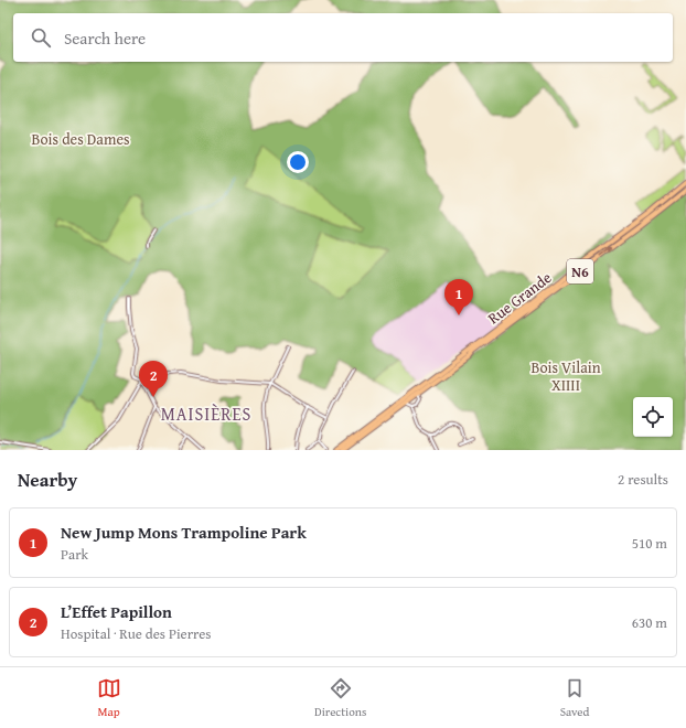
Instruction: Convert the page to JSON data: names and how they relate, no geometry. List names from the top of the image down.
{
  "streets": {
    "main road": ["N6", "Rue Grande"]
  },
  "districts": ["MAISIÈRES"],
  "parks": ["Bois des Dames", "Bois Vilain XIIII"],
  "page": {
    "search": "Search here",
    "pins": ["1", "2"],
    "heading": ["Nearby", "2 results"],
    "list": [
      {
        "mark": "1",
        "name": "New Jump Mons Trampoline Park",
        "note": "Park",
        "value": "510 m"
      },
      {
        "mark": "2",
        "name": "L’Effet Papillon",
        "note": "Hospital · Rue des Pierres",
        "value": "630 m"
      }
    ],
    "nav": ["Map", "Directions", "Saved"]
  }
}
